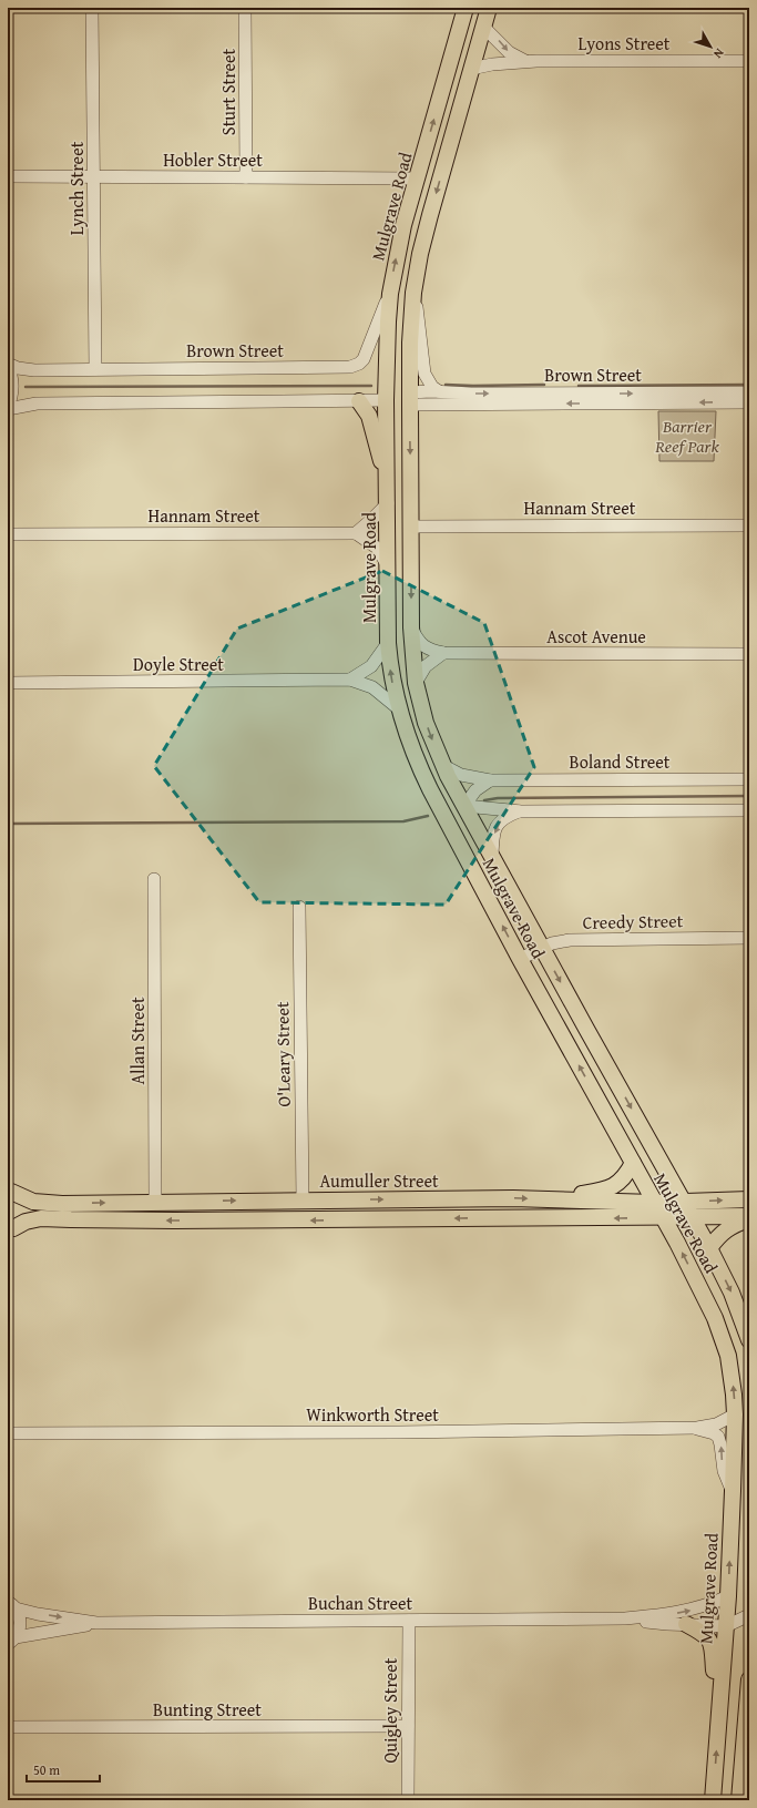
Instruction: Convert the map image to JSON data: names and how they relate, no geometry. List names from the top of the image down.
{
  "streets": {
    "main road": ["Mulgrave Road", "Brown Street", "Aumuller Street"],
    "street": [
      "Lyons Street",
      "Sturt Street",
      "Hobler Street",
      "Lynch Street",
      "Hannam Street",
      "Ascot Avenue",
      "Doyle Street",
      "Boland Street",
      "Creedy Street",
      "Allan Street",
      "O'Leary Street",
      "Winkworth Street",
      "Buchan Street",
      "Bunting Street",
      "Quigley Street"
    ]
  },
  "crossings": [
    ["Lyons Street", "Mulgrave Road"],
    ["Sturt Street", "Hobler Street"],
    ["Hobler Street", "Lynch Street"],
    ["Hobler Street", "Mulgrave Road"],
    ["Lynch Street", "Brown Street"],
    ["Mulgrave Road", "Brown Street"],
    ["Mulgrave Road", "Hannam Street"],
    ["Mulgrave Road", "Ascot Avenue"],
    ["Mulgrave Road", "Doyle Street"],
    ["Mulgrave Road", "Boland Street"],
    ["Mulgrave Road", "Creedy Street"],
    ["Mulgrave Road", "Aumuller Street"],
    ["Mulgrave Road", "Winkworth Street"],
    ["Mulgrave Road", "Buchan Street"],
    ["Allan Street", "Aumuller Street"],
    ["O'Leary Street", "Aumuller Street"],
    ["Buchan Street", "Quigley Street"],
    ["Bunting Street", "Quigley Street"]
  ],
  "parks": ["Barrier Reef Park"],
  "scale_bar": "50 m",
  "north": "bottom right"
}
